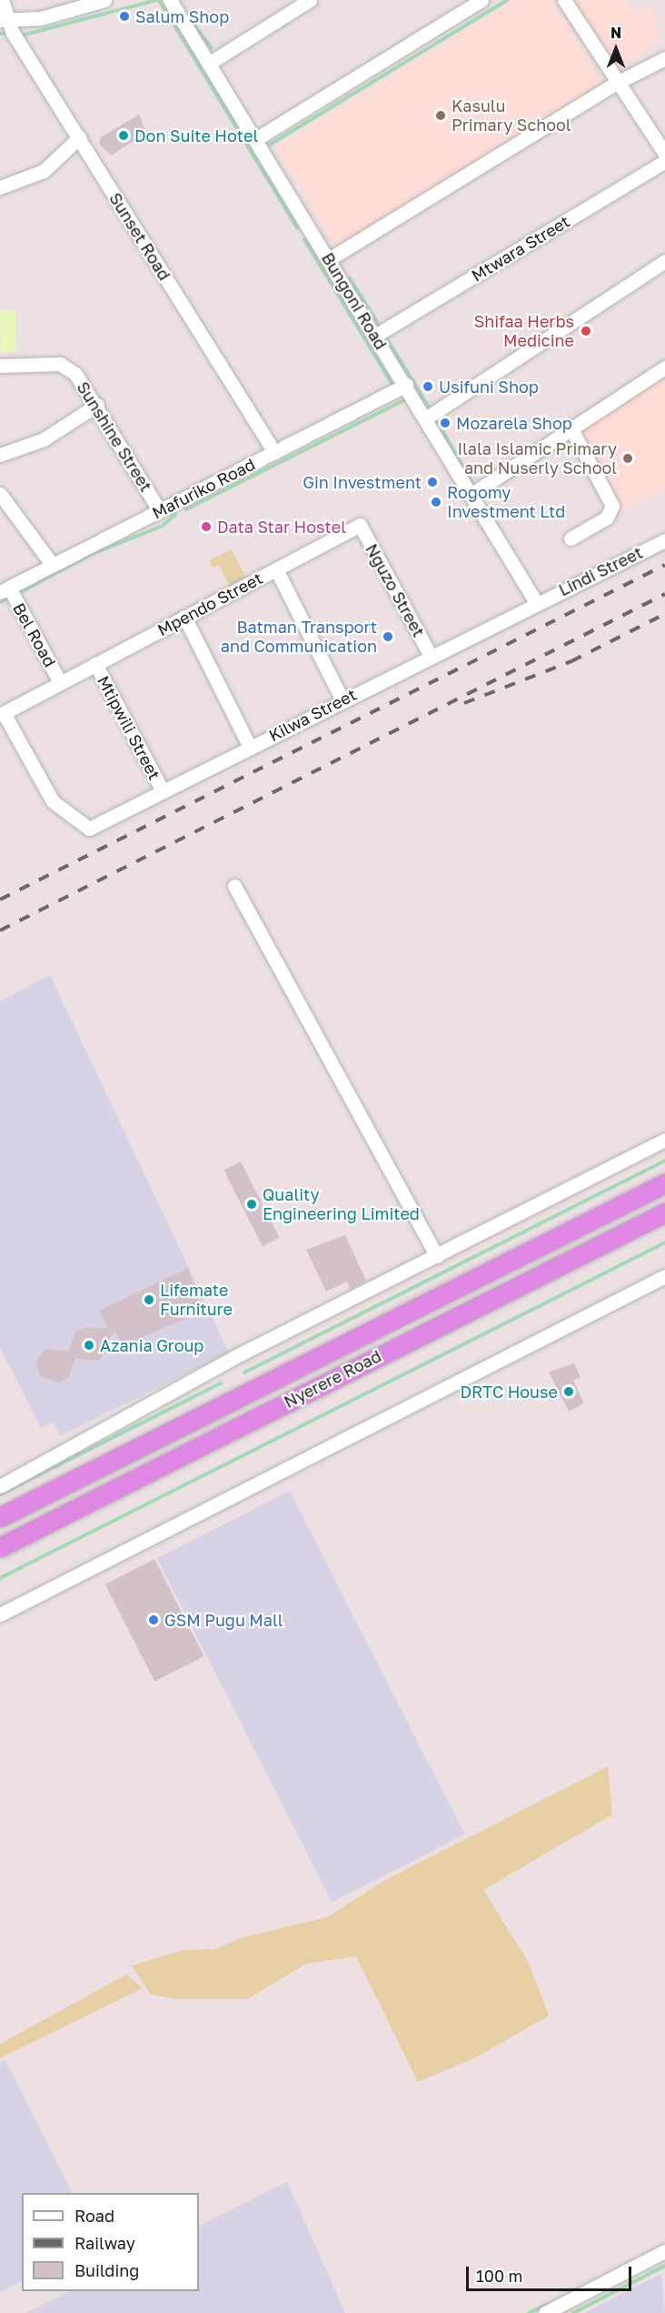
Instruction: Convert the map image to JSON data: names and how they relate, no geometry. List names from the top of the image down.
{
  "streets": {
    "highway": ["Nyerere Road"],
    "street": [
      "Sunset Road",
      "Mtwara Street",
      "Bungoni Road",
      "Sunshine Street",
      "Mafuriko Road",
      "Lindi Street",
      "Nguzo Street",
      "Mpendo Street",
      "Bel Road",
      "Kilwa Street",
      "Mtipwili Street"
    ]
  },
  "crossings": [
    ["Sunset Road", "Mafuriko Road"],
    ["Mtwara Street", "Bungoni Road"],
    ["Bungoni Road", "Mafuriko Road"],
    ["Bungoni Road", "Lindi Street"],
    ["Bungoni Road", "Kilwa Street"],
    ["Sunshine Street", "Mafuriko Road"],
    ["Mafuriko Road", "Bel Road"],
    ["Lindi Street", "Kilwa Street"],
    ["Nguzo Street", "Mpendo Street"],
    ["Nguzo Street", "Kilwa Street"],
    ["Mpendo Street", "Bel Road"],
    ["Mpendo Street", "Kilwa Street"],
    ["Mpendo Street", "Mtipwili Street"],
    ["Kilwa Street", "Mtipwili Street"]
  ],
  "places": [
    "Salum Shop",
    "Kasulu Primary School",
    "Don Suite Hotel",
    "Shifaa Herbs Medicine",
    "Usifuni Shop",
    "Mozarela Shop",
    "Ilala Islamic Primary and Nuserly School",
    "Gin Investment",
    "Rogomy Investment Ltd",
    "Data Star Hostel",
    "Batman Transport and Communication",
    "Quality Engineering Limited",
    "Lifemate Furniture",
    "Azania Group",
    "DRTC House",
    "GSM Pugu Mall"
  ],
  "legend": ["Road", "Railway", "Building"],
  "scale_bar": "100 m",
  "north": "top"
}
